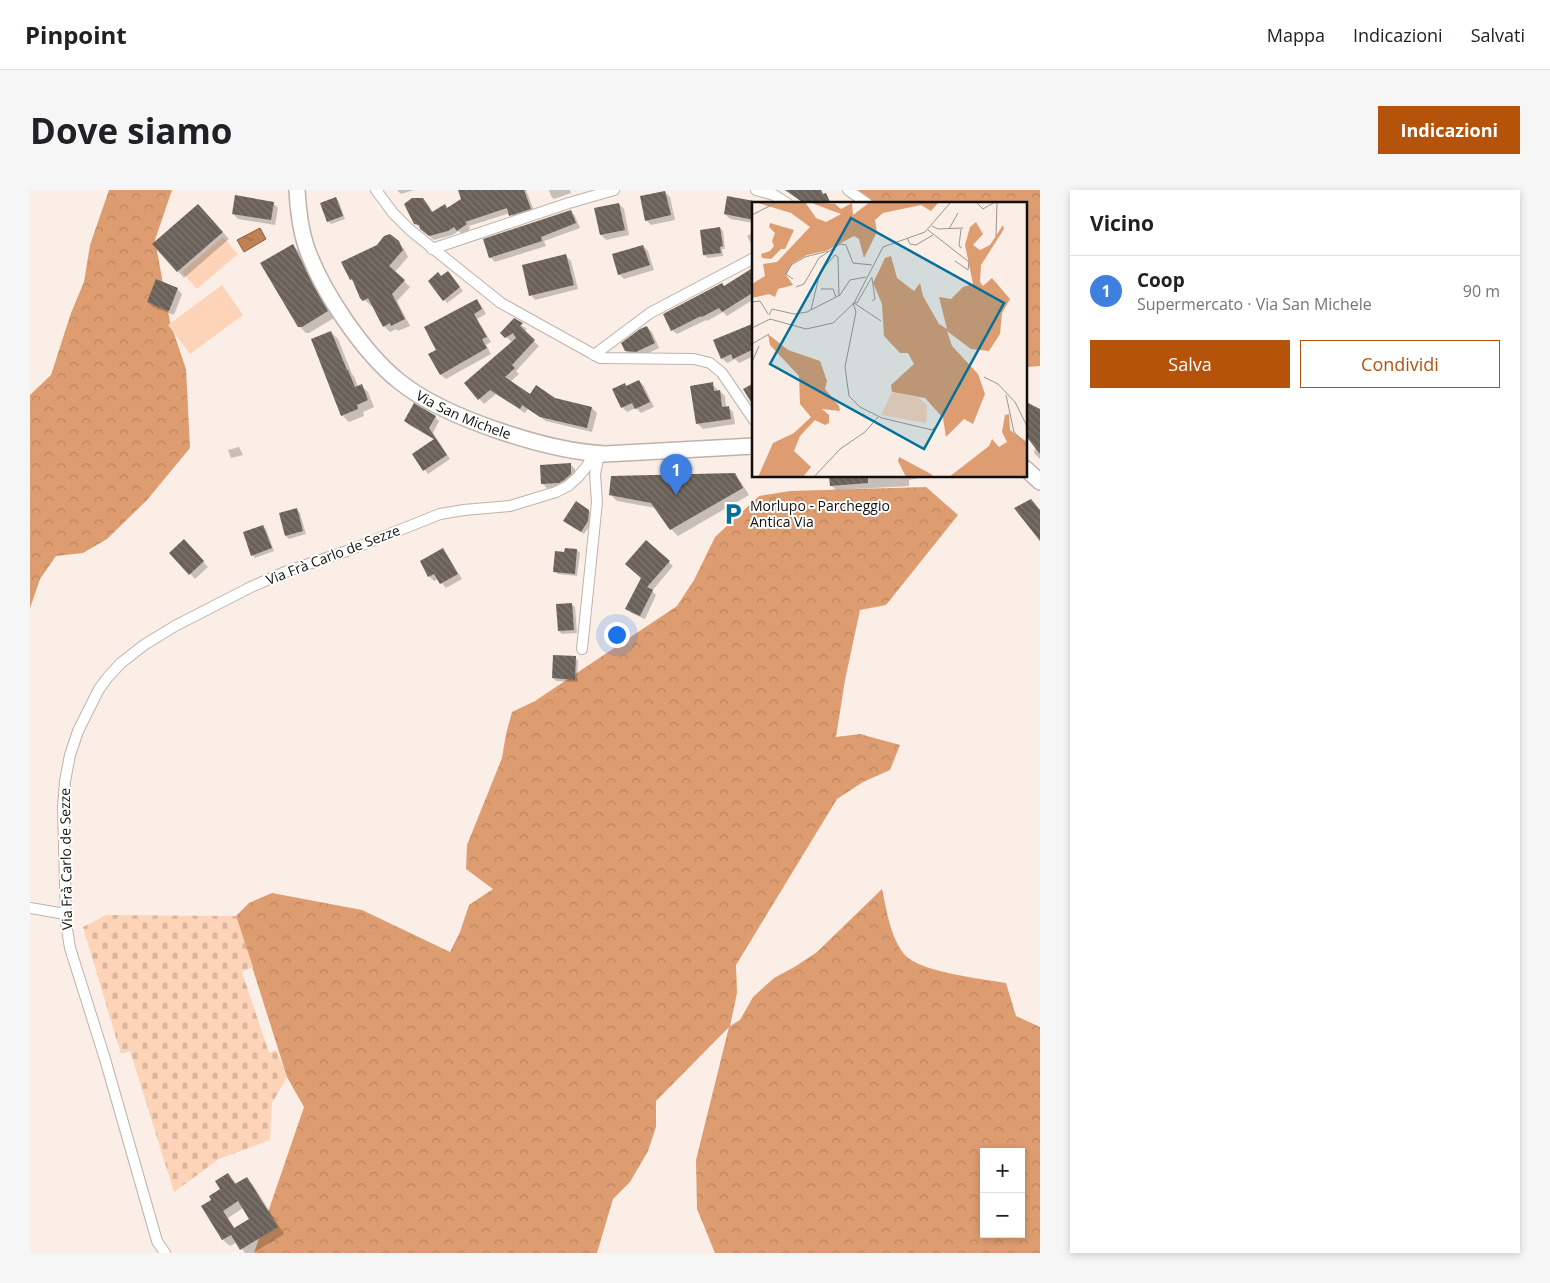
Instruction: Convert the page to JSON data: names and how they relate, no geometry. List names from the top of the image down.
{
  "streets": {
    "main road": ["Via San Michele"],
    "street": ["Via Frà Carlo de Sezze"]
  },
  "crossings": [
    ["Via San Michele", "Via Frà Carlo de Sezze"]
  ],
  "places": {
    "parking": ["Morlupo - Parcheggio Antica Via"]
  },
  "page": {
    "header": "Pinpoint",
    "nav": ["Mappa", "Indicazioni", "Salvati"],
    "buttons": [
      "Indicazioni",
      ["Salva", "Condividi"]
    ],
    "title": "Dove siamo",
    "heading": "Vicino",
    "list": [
      {
        "mark": "1",
        "name": "Coop",
        "note": "Supermercato · Via San Michele",
        "value": "90 m"
      }
    ],
    "pins": "1",
    "map_buttons": ["+", "−"]
  }
}
